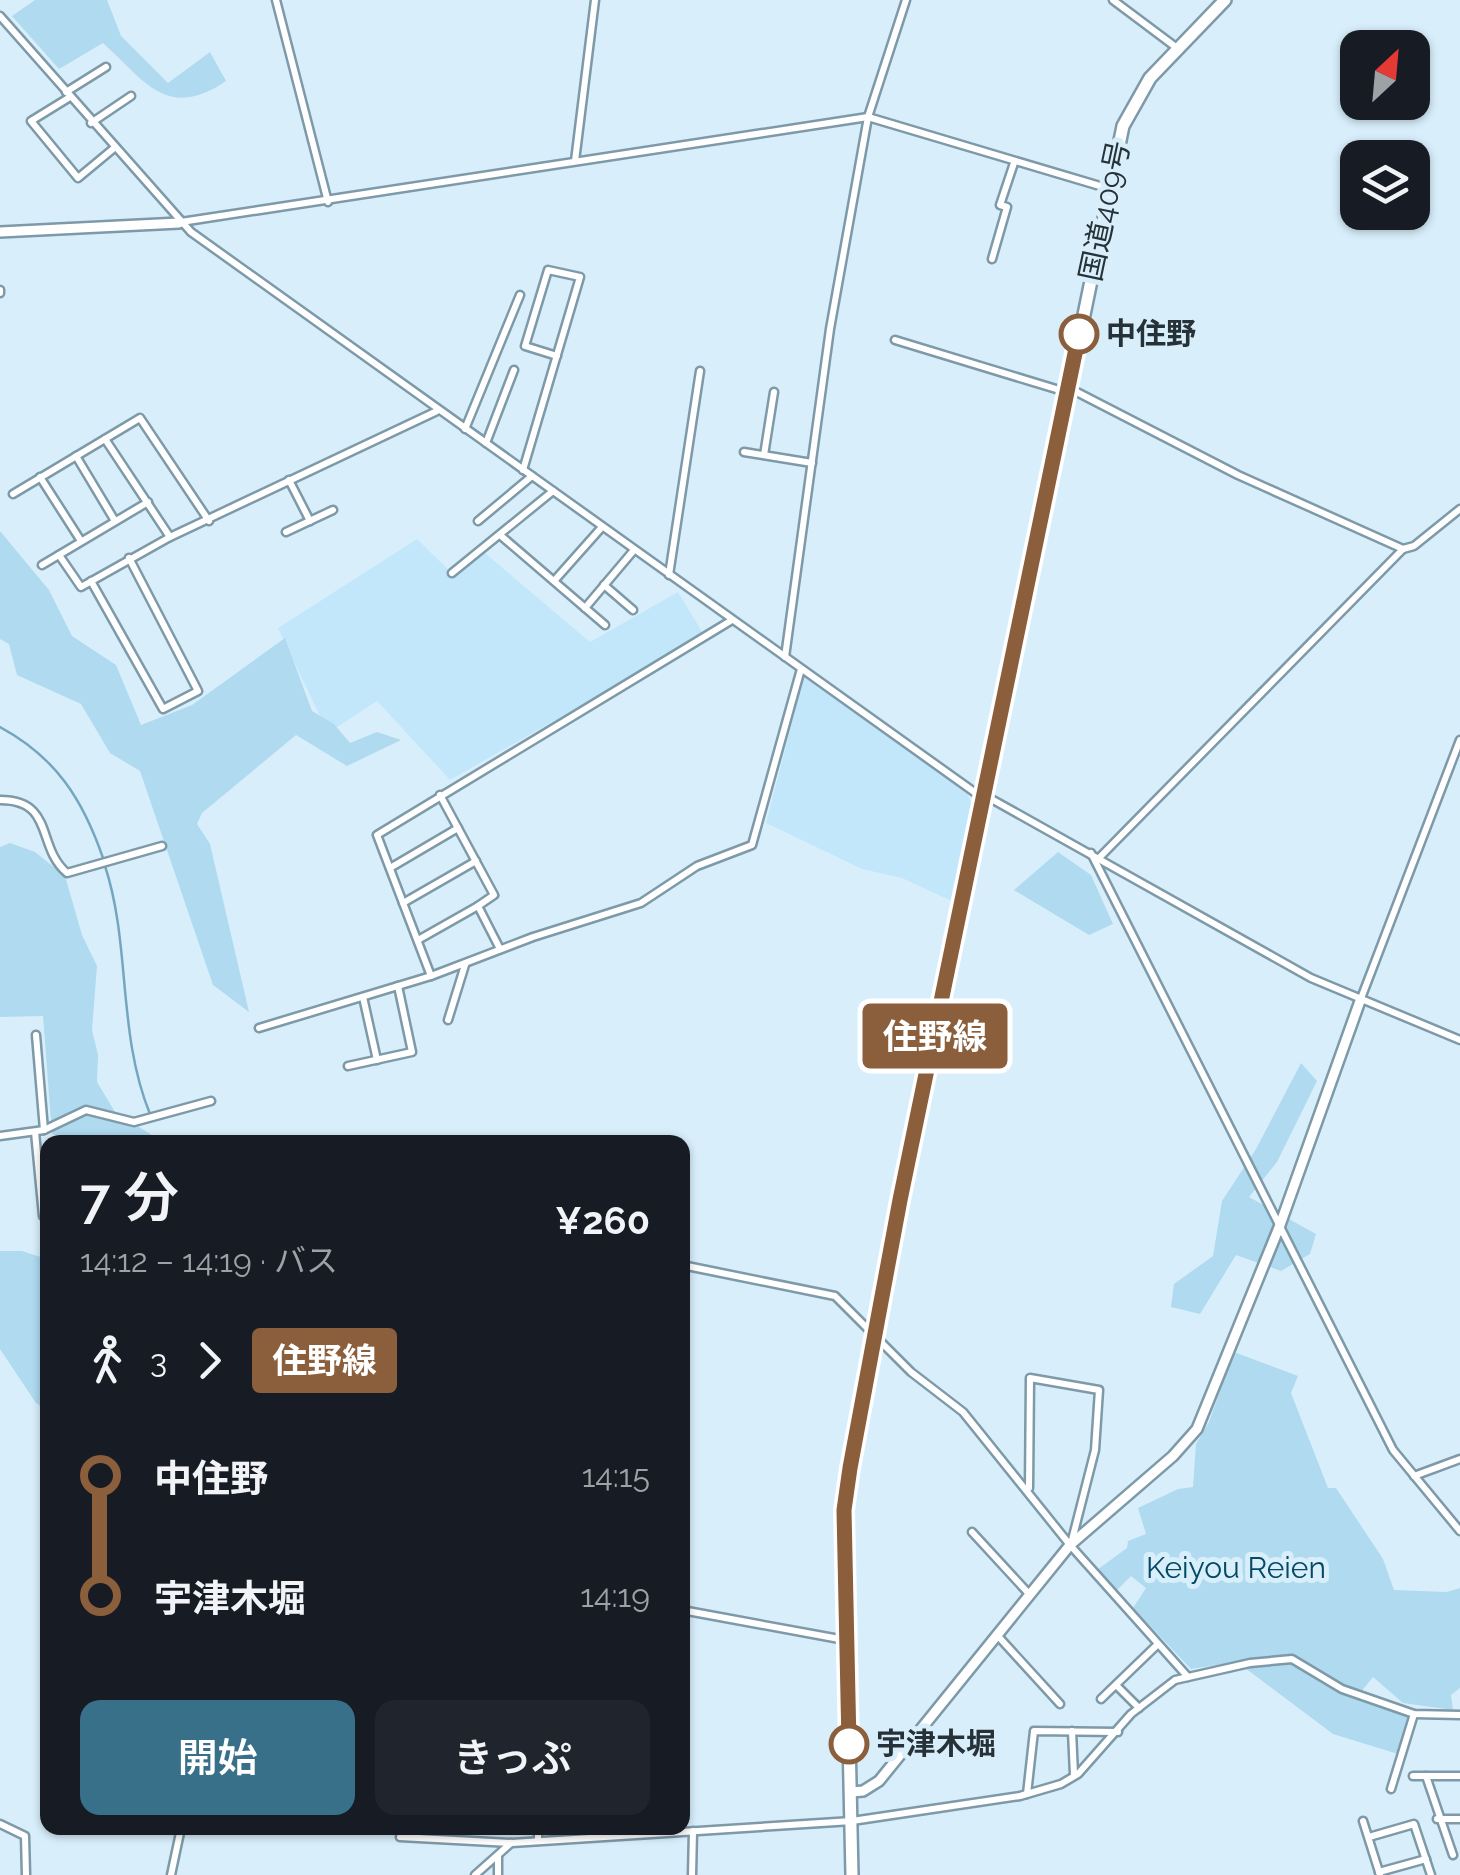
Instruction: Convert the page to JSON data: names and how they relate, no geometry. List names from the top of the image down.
{
  "streets": {
    "highway": ["国道409号"]
  },
  "parks": ["Keiyou Reien"],
  "places": ["中住野", "宇津木堀"],
  "lines": ["bus line 住野線"],
  "north": "top right",
  "page": {
    "on_map": "住野線",
    "heading": ["7 分", "14:12 – 14:19 · バス", "¥260"],
    "legs": ["3", "住野線"],
    "list": [
      {
        "name": "中住野",
        "value": "14:15"
      },
      {
        "name": "宇津木堀",
        "value": "14:19"
      }
    ],
    "buttons": ["開始", "きっぷ"]
  }
}
